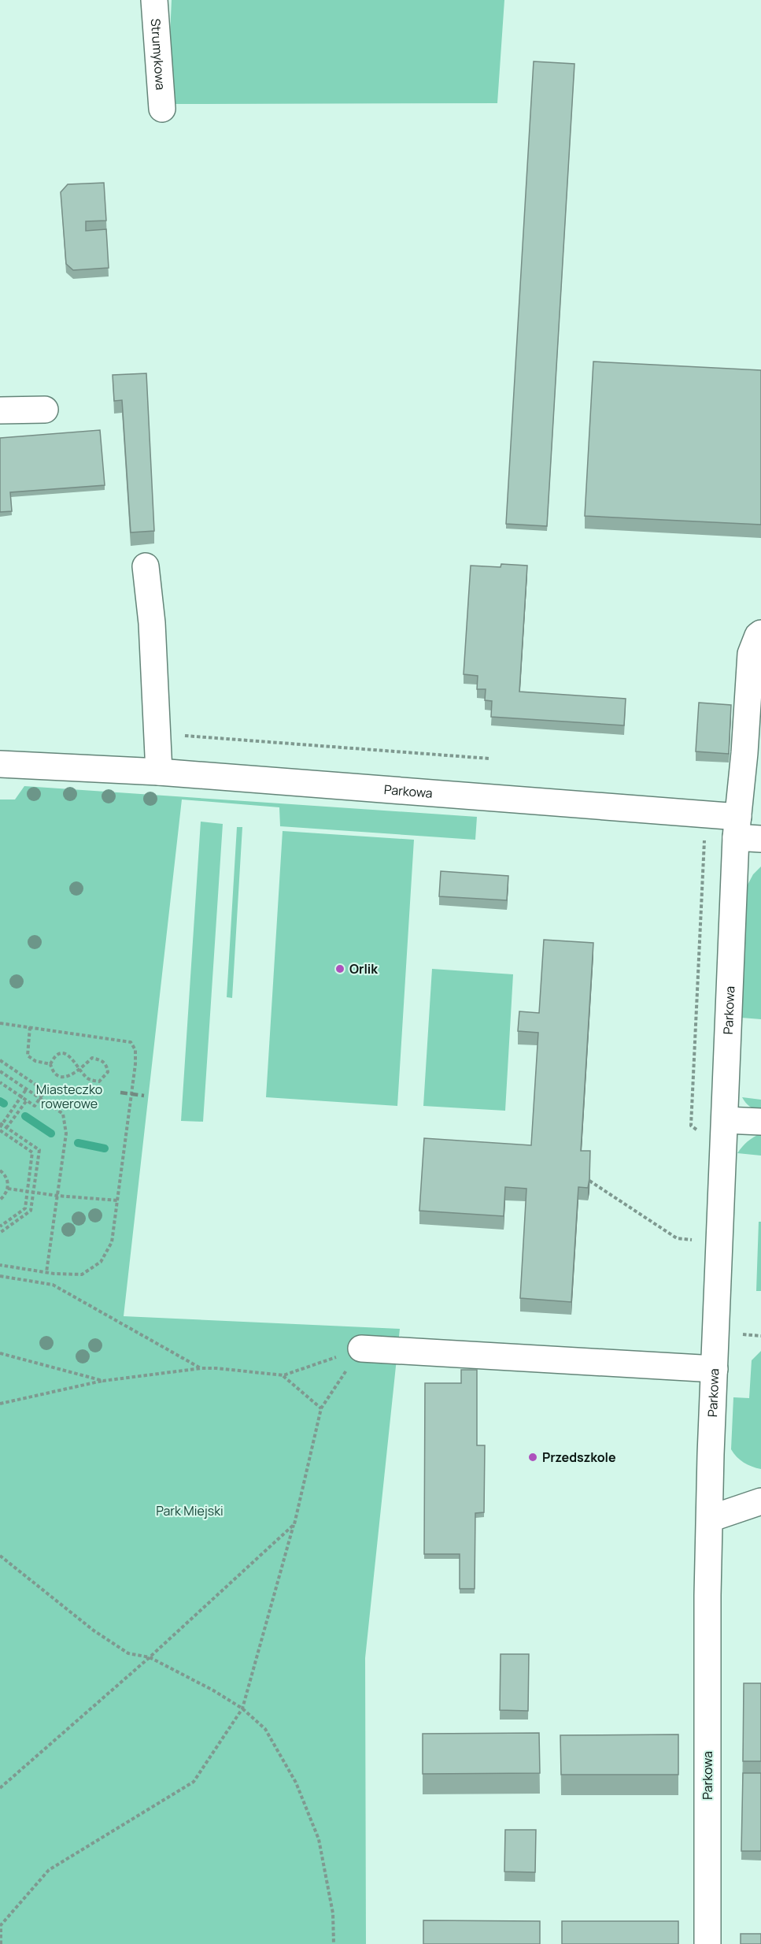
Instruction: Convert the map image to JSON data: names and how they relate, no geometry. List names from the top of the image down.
{
  "streets": {
    "street": ["Strumykowa", "Parkowa"]
  },
  "parks": ["Miasteczko rowerowe", "Park Miejski"],
  "places": ["Orlik", "Przedszkole"]
}
